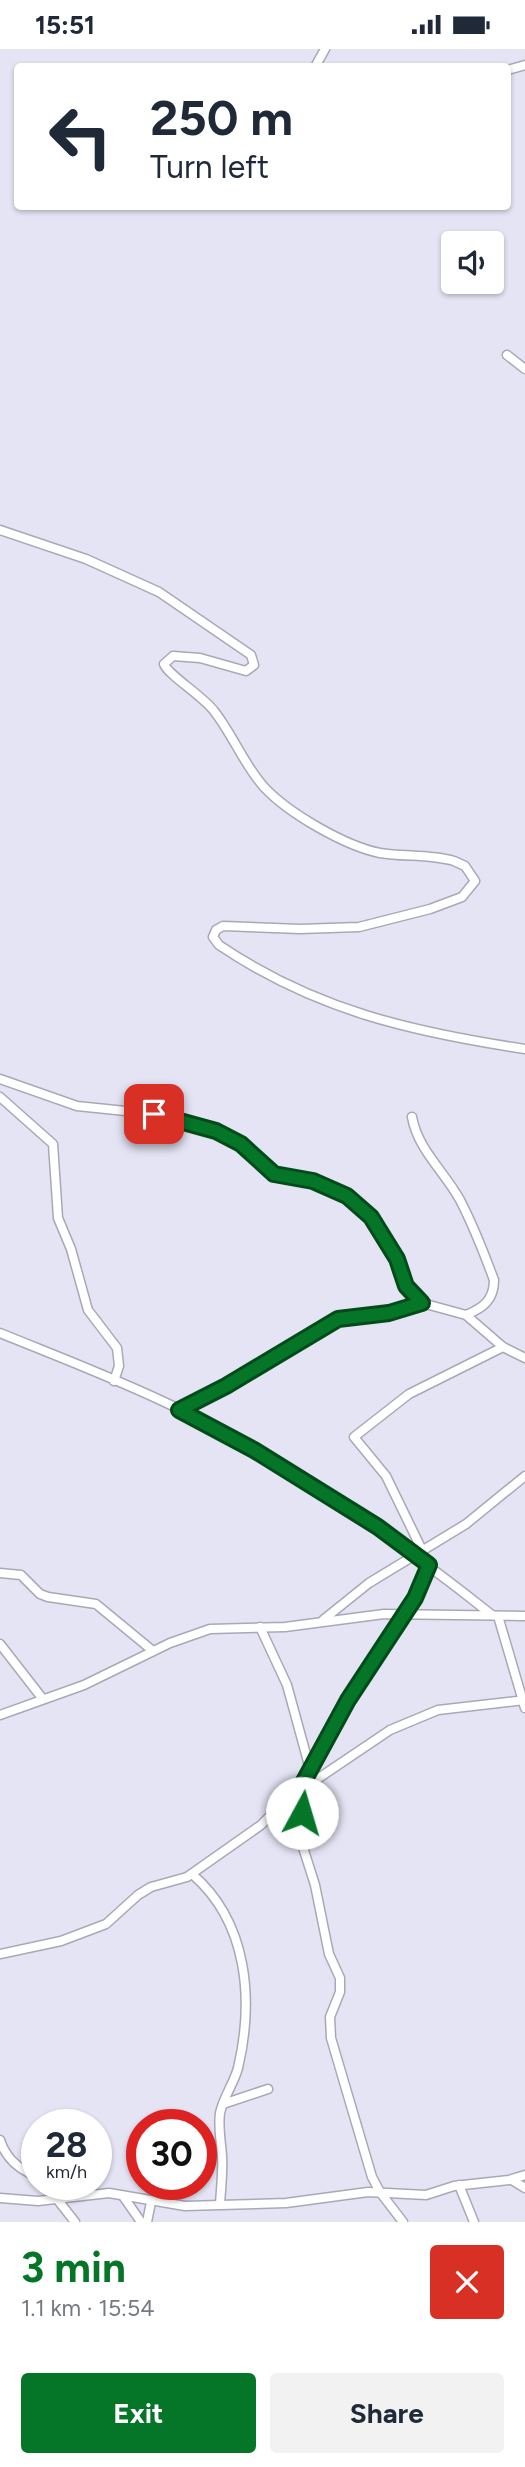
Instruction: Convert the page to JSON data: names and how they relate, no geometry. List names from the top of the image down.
{
  "page": {
    "status": "15:51",
    "turn": ["250 m", "Turn left"],
    "speed": "28 km/h",
    "limit": "30",
    "heading": ["3 min", "1.1 km · 15:54"],
    "buttons": ["Exit", "Share"]
  }
}
